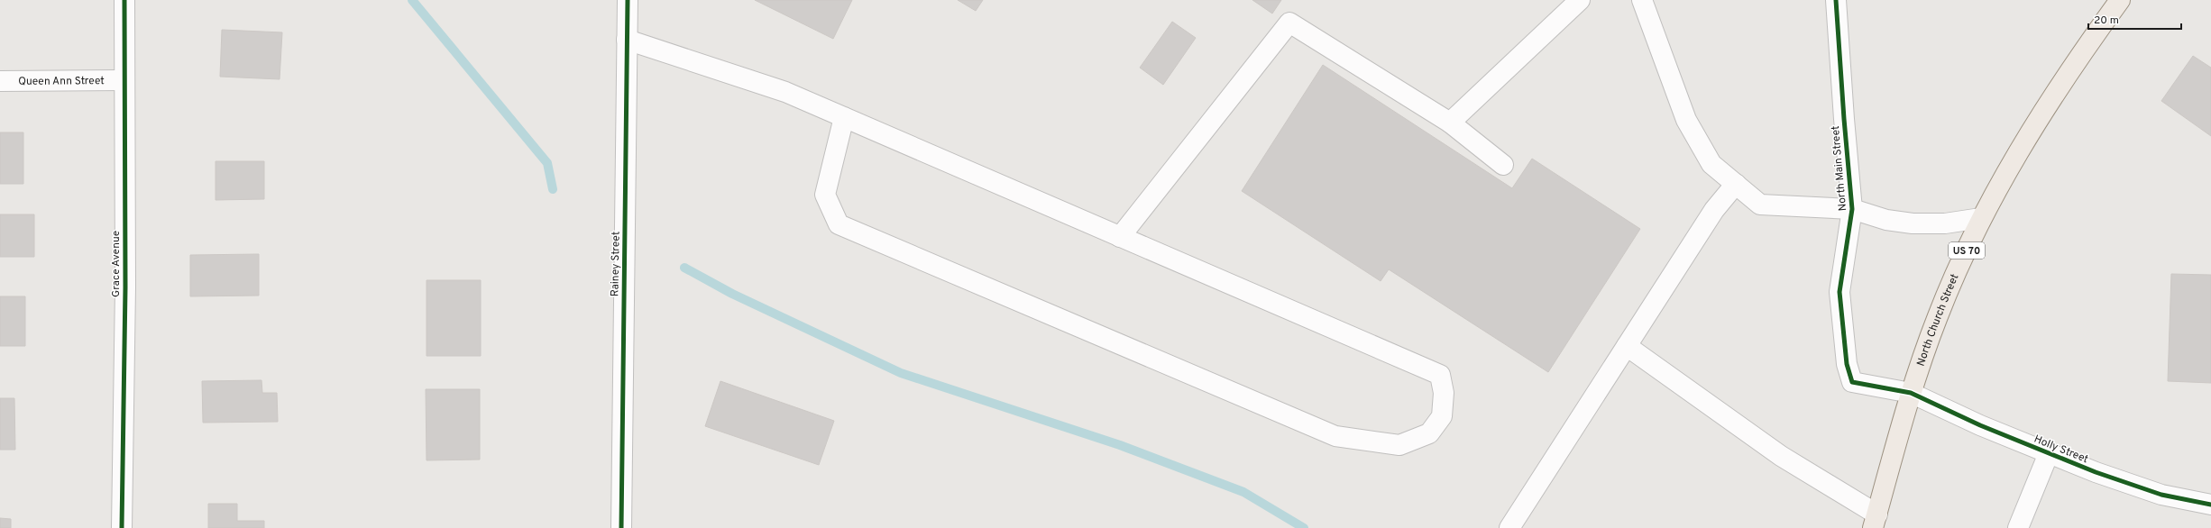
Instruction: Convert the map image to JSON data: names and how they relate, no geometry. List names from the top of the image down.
{
  "streets": {
    "main road": ["US 70", "North Church Street"],
    "street": [
      "Queen Ann Street",
      "North Main Street",
      "Grace Avenue",
      "Rainey Street",
      "Holly Street"
    ]
  },
  "crossings": [
    ["Queen Ann Street", "Grace Avenue"],
    ["North Main Street", "North Church Street"],
    ["North Main Street", "Holly Street"],
    ["North Church Street", "Holly Street"]
  ],
  "scale_bar": "20 m"
}
